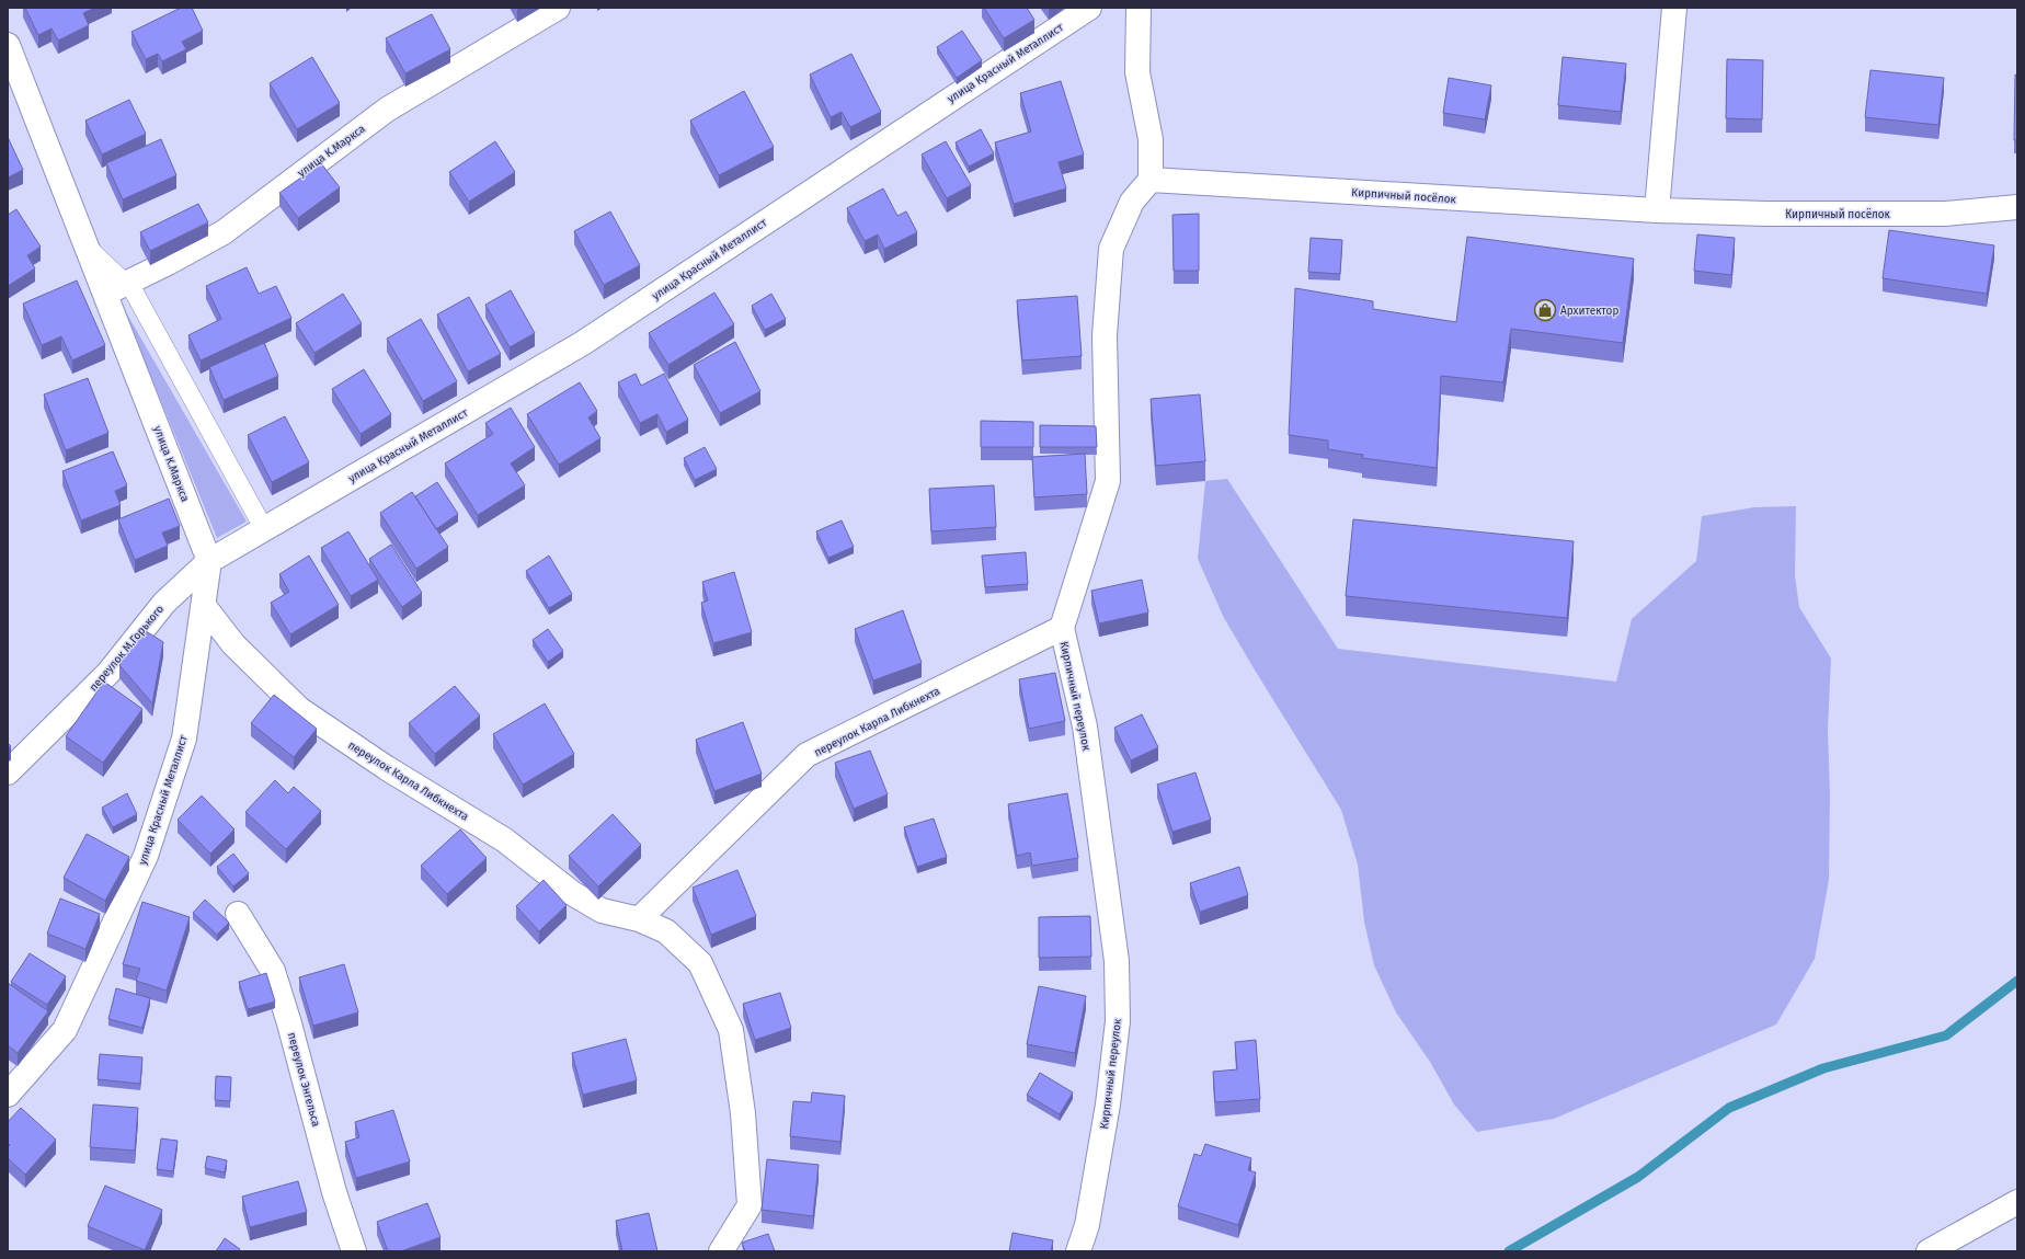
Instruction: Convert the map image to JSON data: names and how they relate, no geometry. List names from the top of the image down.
{
  "streets": {
    "street": [
      "улица Красный Металлист",
      "улица К.Маркса",
      "Кирпичный посёлок",
      "переулок М.Горького",
      "Кирпичный переулок",
      "переулок Карла Либкнехта",
      "переулок Энгельса"
    ]
  },
  "crossings": [
    ["улица Красный Металлист", "улица К.Маркса"],
    ["улица Красный Металлист", "переулок М.Горького"],
    ["улица Красный Металлист", "переулок Карла Либкнехта"],
    ["улица К.Маркса", "переулок М.Горького"],
    ["Кирпичный посёлок", "Кирпичный переулок"],
    ["Кирпичный переулок", "переулок Карла Либкнехта"]
  ],
  "places": {
    "shop": ["Архитектор"]
  }
}
